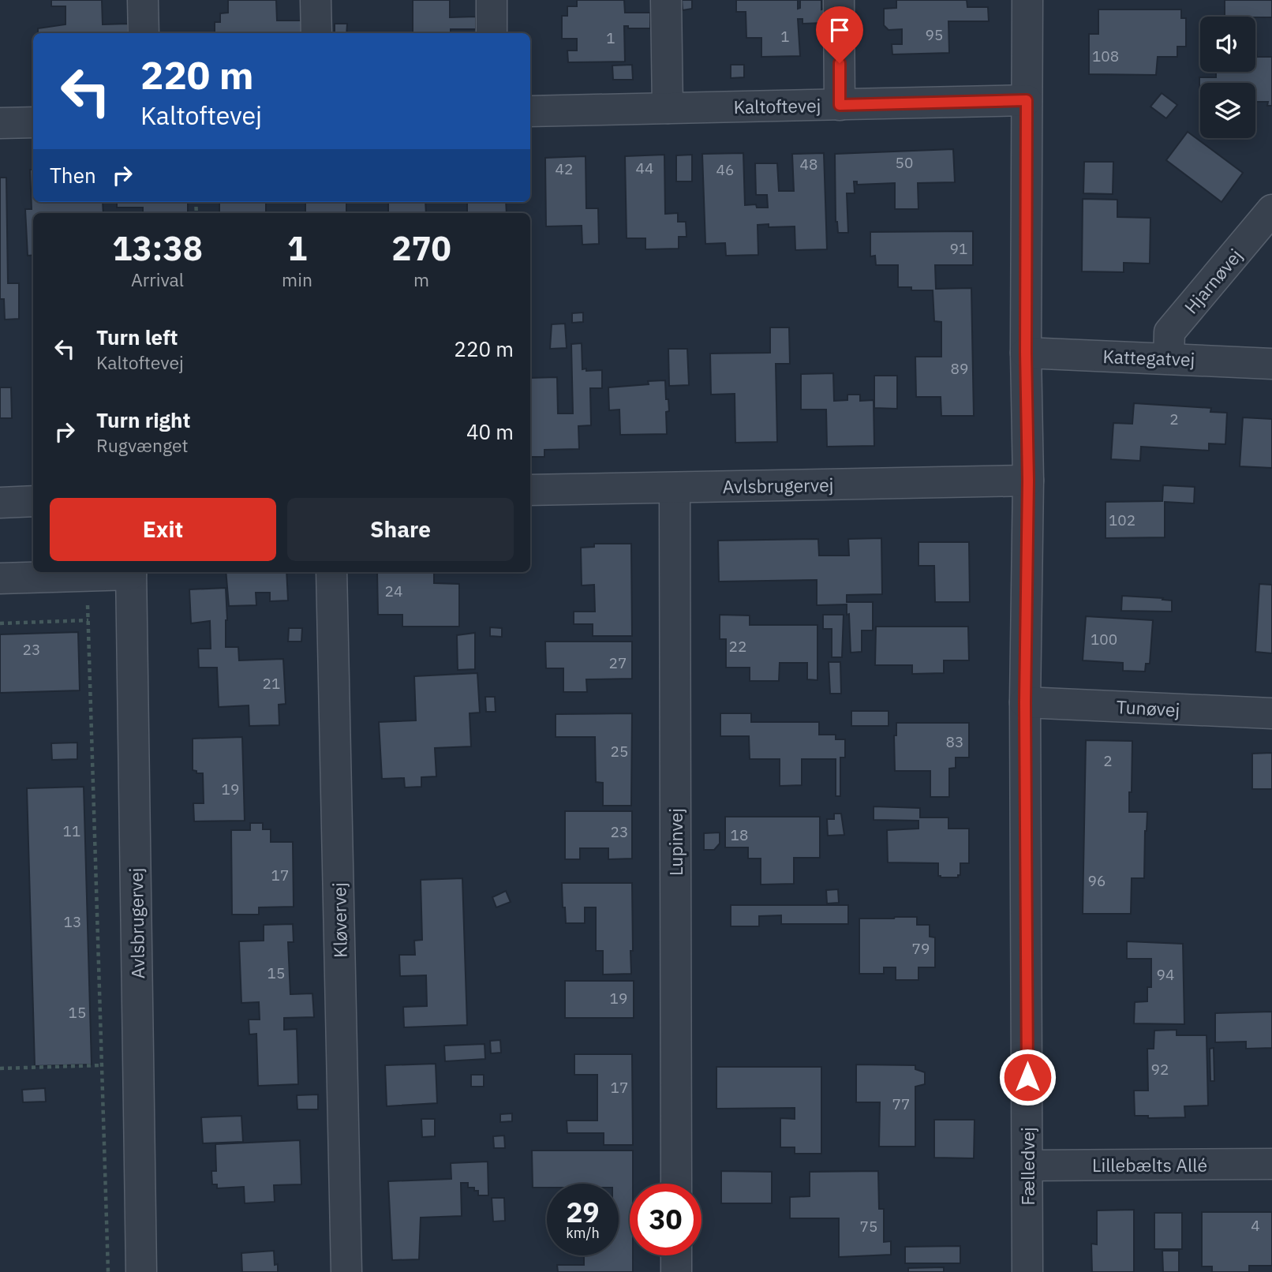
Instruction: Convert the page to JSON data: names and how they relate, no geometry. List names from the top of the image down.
{
  "streets": {
    "street": [
      "Kaltoftevej",
      "Hjarnøvej",
      "Kattegatvej",
      "Avlsbrugervej",
      "Tunøvej",
      "Lupinvej",
      "Kløvervej",
      "Lillebælts Allé",
      "Fælledvej"
    ]
  },
  "crossings": [
    ["Kaltoftevej", "Fælledvej"],
    ["Hjarnøvej", "Kattegatvej"],
    ["Kattegatvej", "Fælledvej"],
    ["Avlsbrugervej", "Lupinvej"],
    ["Avlsbrugervej", "Fælledvej"],
    ["Tunøvej", "Fælledvej"],
    ["Lillebælts Allé", "Fælledvej"]
  ],
  "house_numbers": [
    "95",
    "1",
    "1",
    "108",
    "50",
    "48",
    "44",
    "42",
    "46",
    "91",
    "89",
    "2",
    "102",
    "24",
    "100",
    "22",
    "23",
    "27",
    "21",
    "83",
    "25",
    "2",
    "19",
    "11",
    "23",
    "18",
    "17",
    "96",
    "13",
    "79",
    "15",
    "94",
    "19",
    "15",
    "92",
    "17",
    "77",
    "4",
    "75"
  ],
  "page": {
    "turn": ["220 m", "Kaltoftevej"],
    "then": "Then",
    "eta": [
      "13:38",
      "Arrival",
      "1",
      "min",
      "270",
      "m"
    ],
    "list": [
      {
        "name": "Turn left",
        "note": "Kaltoftevej",
        "value": "220 m"
      },
      {
        "name": "Turn right",
        "note": "Rugvænget",
        "value": "40 m"
      }
    ],
    "buttons": ["Exit", "Share"],
    "speed": "29 km/h",
    "limit": "30"
  }
}
